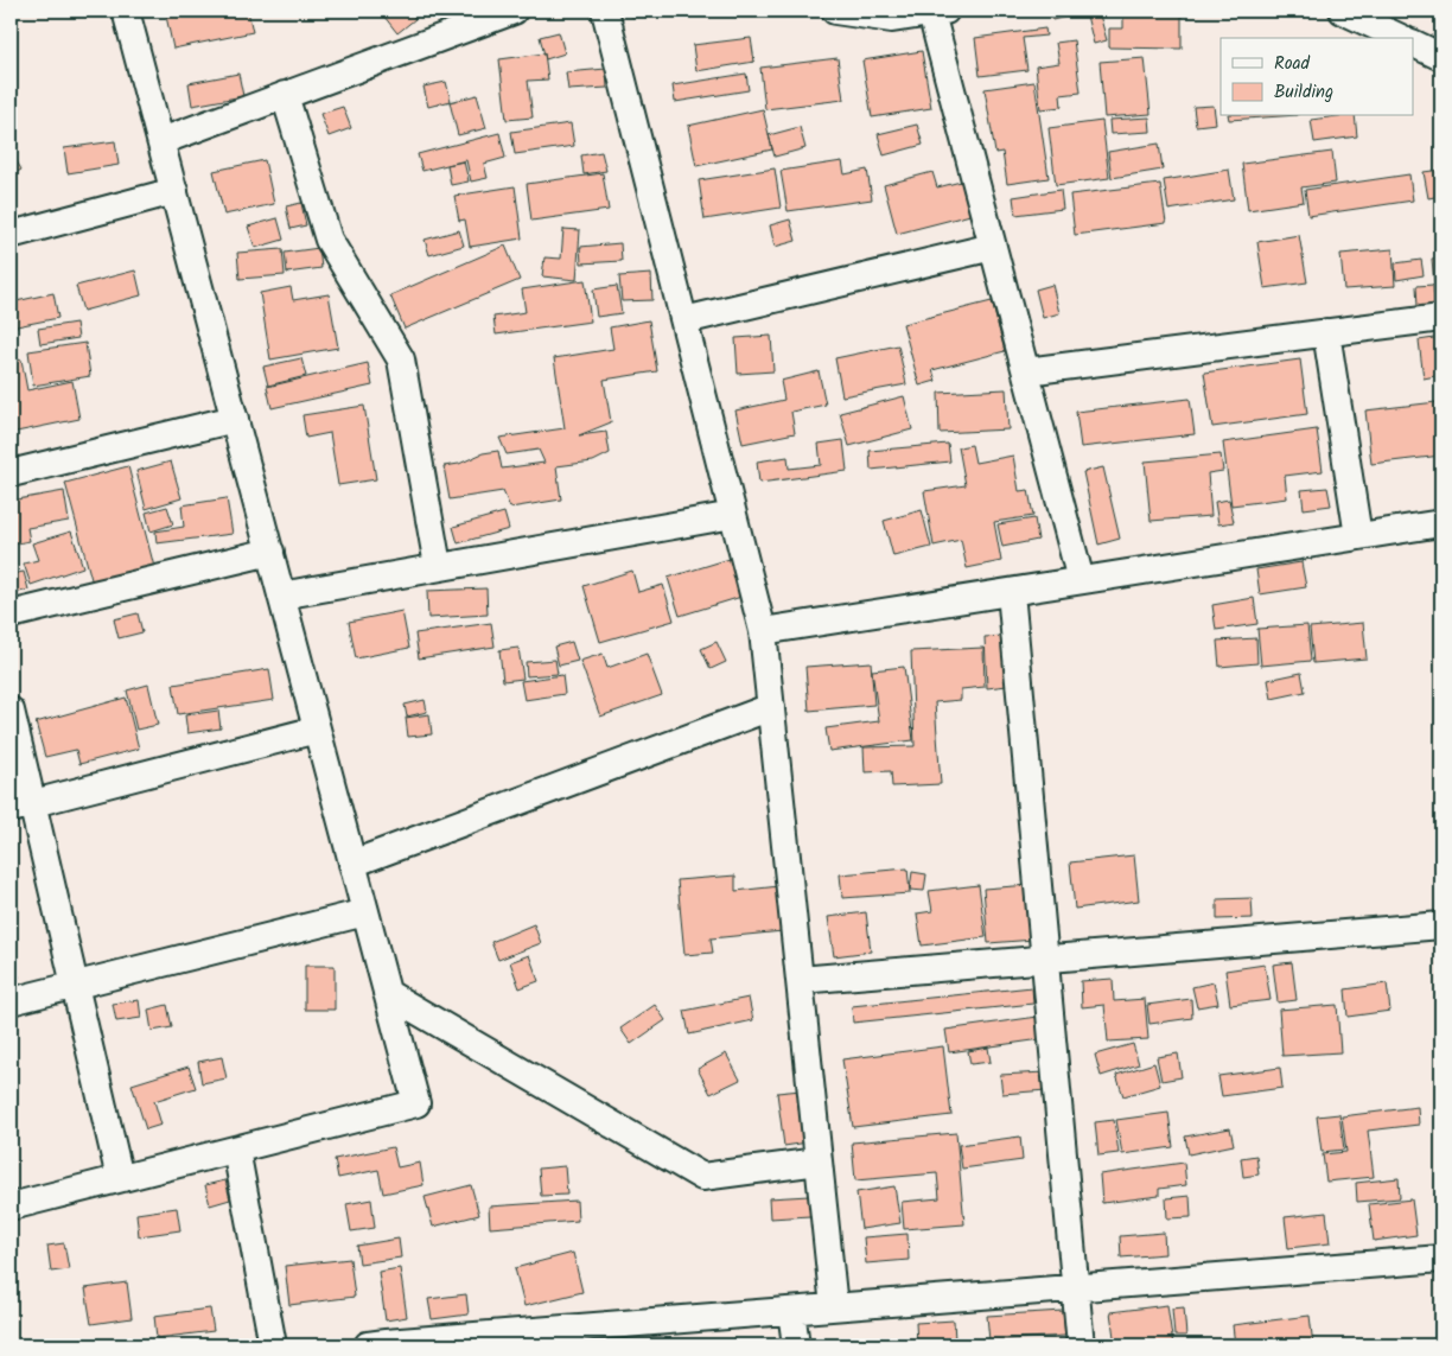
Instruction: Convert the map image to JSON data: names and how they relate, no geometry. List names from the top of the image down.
{
  "legend": ["Road", "Building"]
}
